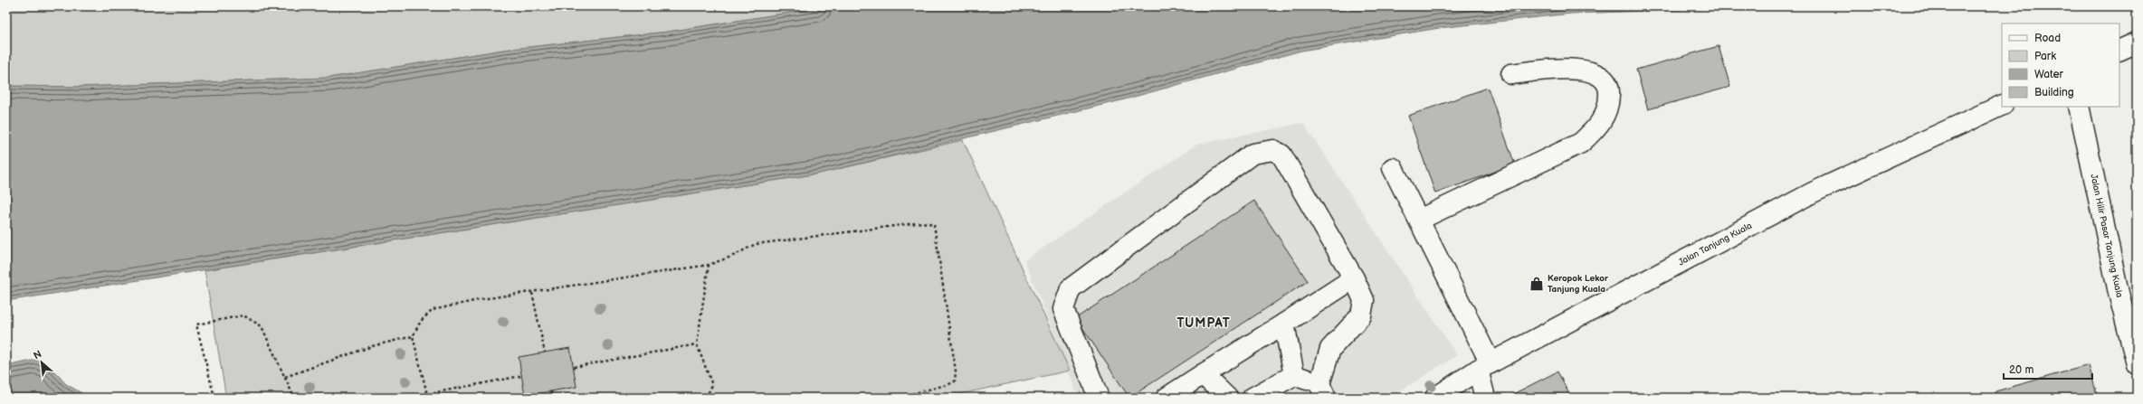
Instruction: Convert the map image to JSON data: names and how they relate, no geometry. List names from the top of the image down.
{
  "streets": {
    "street": ["Jalan Hilir Pasar Tanjung Kuala", "Jalan Tanjung Kuala"]
  },
  "districts": ["TUMPAT"],
  "places": {
    "shop": ["Keropok Lekor Tanjung Kuala"]
  },
  "legend": [
    "Road",
    "Park",
    "Water",
    "Building"
  ],
  "scale_bar": "20 m",
  "north": "top left"
}
